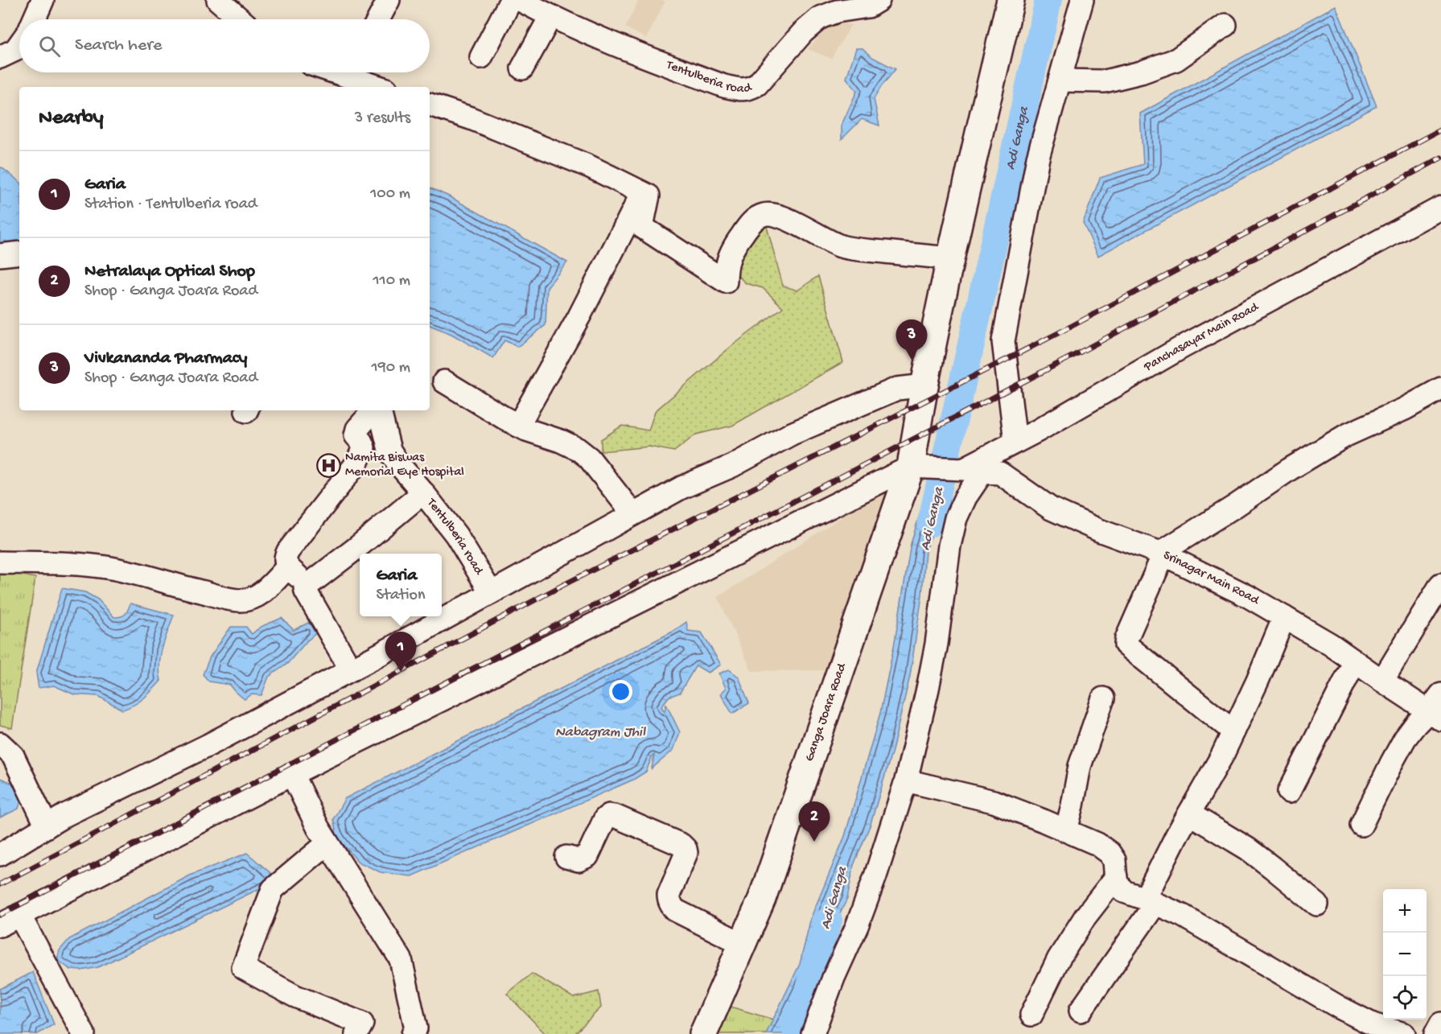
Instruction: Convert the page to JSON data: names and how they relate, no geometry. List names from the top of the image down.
{
  "streets": {
    "main road": ["Ganga Joara Road"],
    "street": ["Tentulberia road", "Panchasayar Main Road", "Srinagar Main Road"]
  },
  "crossings": [
    ["Panchasayar Main Road", "Srinagar Main Road"],
    ["Srinagar Main Road", "Ganga Joara Road"]
  ],
  "water": ["Adi Ganga", "Nabagram Jhil"],
  "places": {
    "hospital": ["Namita Biswas Memorial Eye Hospital"]
  },
  "page": {
    "search": "Search here",
    "heading": ["Nearby", "3 results"],
    "list": [
      {
        "mark": "1",
        "name": "Garia",
        "note": "Station · Tentulberia road",
        "value": "100 m"
      },
      {
        "mark": "2",
        "name": "Netralaya Optical Shop",
        "note": "Shop · Ganga Joara Road",
        "value": "110 m"
      },
      {
        "mark": "3",
        "name": "Vivkananda Pharmacy",
        "note": "Shop · Ganga Joara Road",
        "value": "190 m"
      }
    ],
    "pins": ["3", "1", "2"],
    "popup": ["Garia", "Station"],
    "map_buttons": ["+", "−"]
  }
}
